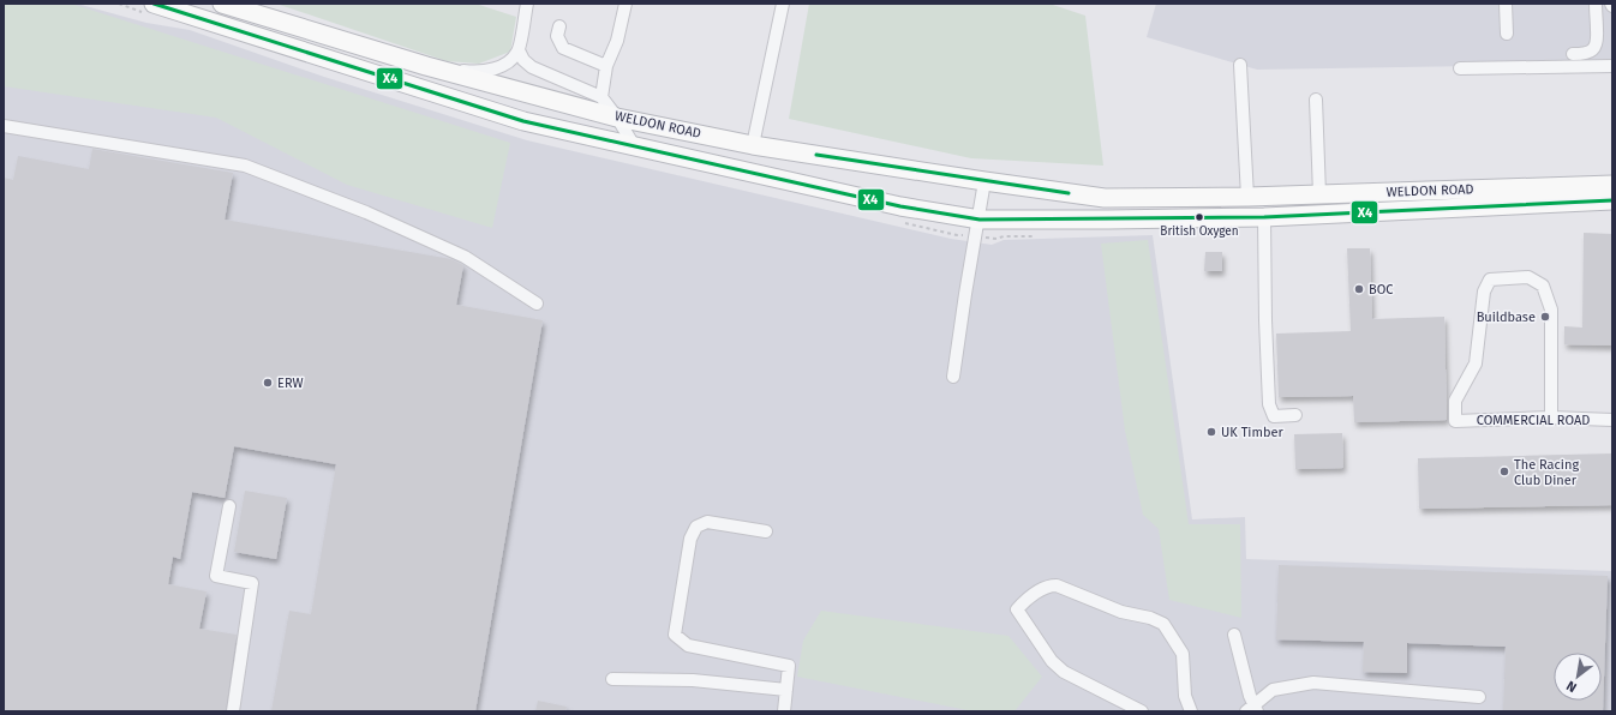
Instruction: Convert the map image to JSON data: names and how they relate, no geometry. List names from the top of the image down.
{
  "streets": {
    "highway": ["WELDON ROAD"],
    "street": ["COMMERCIAL ROAD"]
  },
  "places": [
    "British Oxygen",
    "BOC",
    "Buildbase",
    "ERW",
    "UK Timber",
    "The Racing Club Diner"
  ],
  "lines": ["transit line X4"],
  "north": "bottom left"
}
